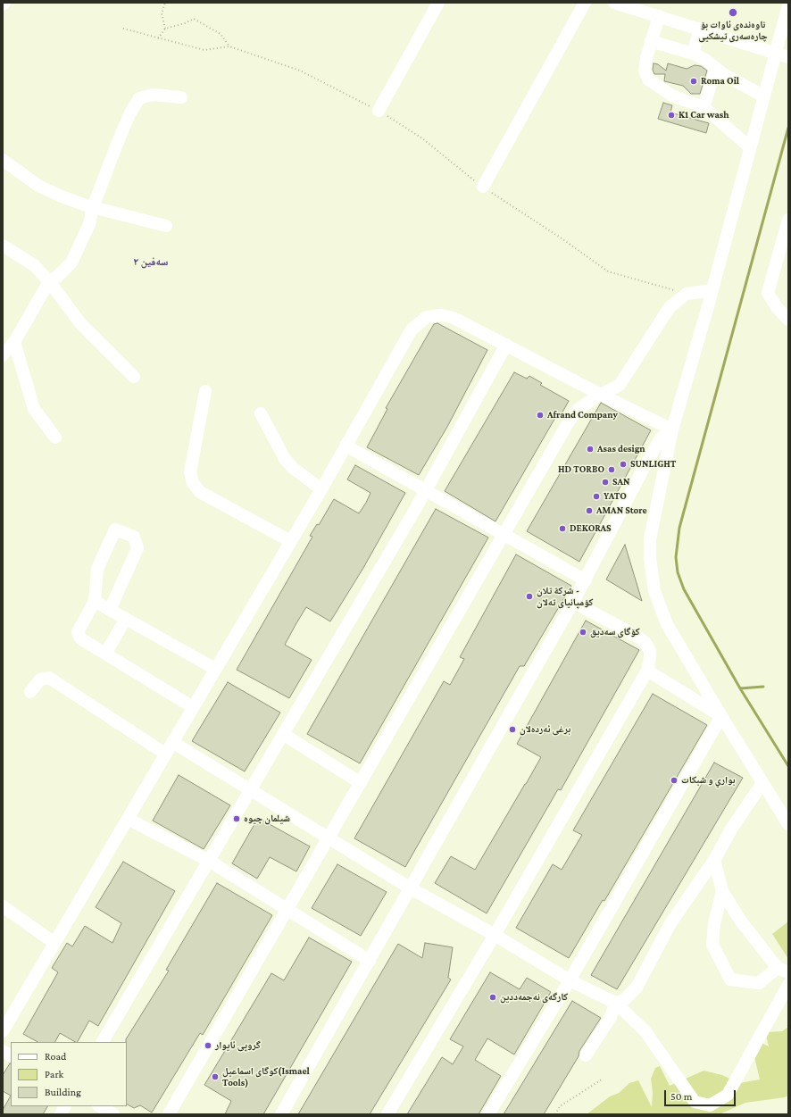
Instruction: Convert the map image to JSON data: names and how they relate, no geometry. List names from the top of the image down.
{
  "districts": ["سەفین ٢"],
  "places": [
    "ناوەندەی ئاوات بۆ چارەسەری تیشکیی",
    "Roma Oil",
    "K1 Car wash",
    "Afrand Company",
    "Asas design",
    "SUNLIGHT",
    "HD TORBO",
    "SAN",
    "YATO",
    "AMAN Store",
    "DEKORAS",
    "شركة تلان - کۆمپانیای تەلان",
    "کۆگای سەدیق",
    "برغی ئەردەلان",
    "بواري و شبكات",
    "شيلمان چیوه",
    "کارگەی نەجمەددین",
    "گروپى ئايوار",
    "كوگای اسماعیل(Ismael Tools)"
  ],
  "legend": ["Road", "Park", "Building"],
  "scale_bar": "50 m"
}
